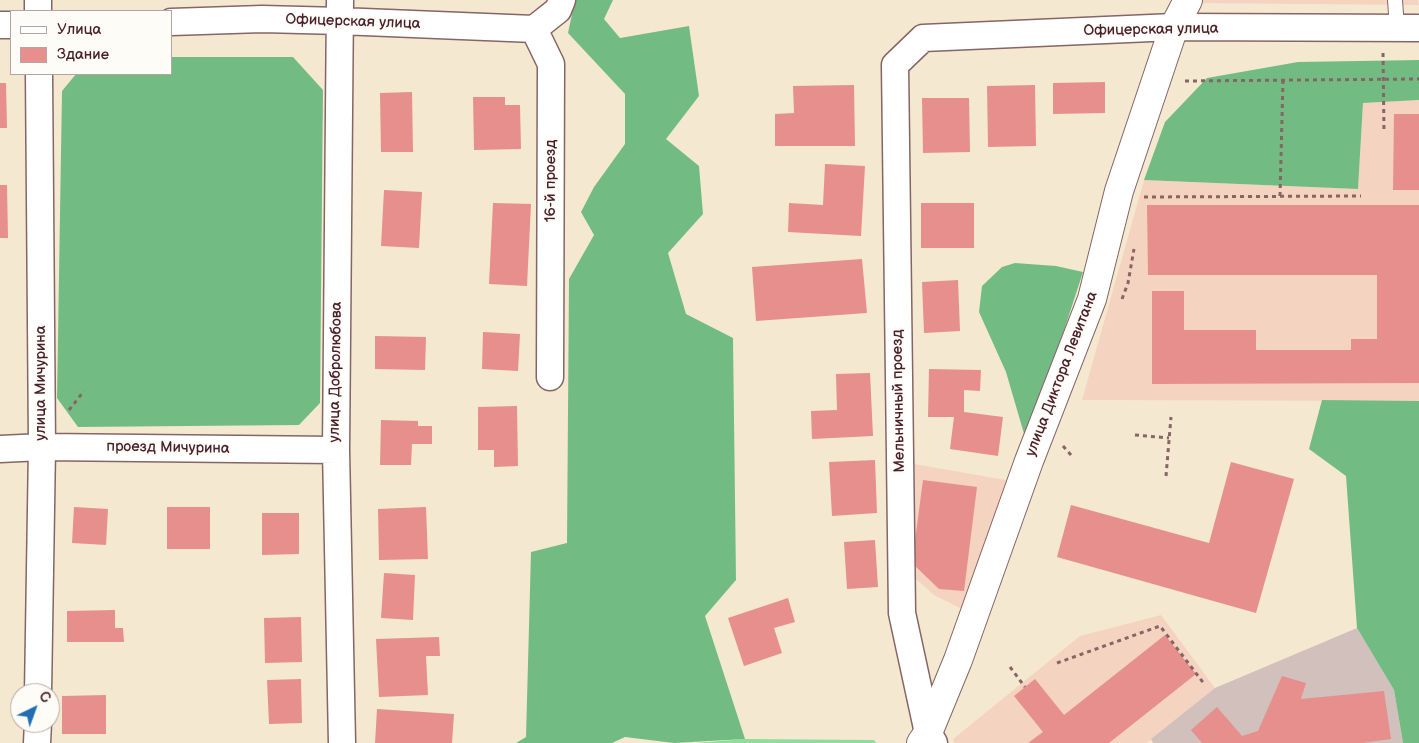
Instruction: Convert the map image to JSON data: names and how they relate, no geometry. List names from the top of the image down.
{
  "streets": {
    "street": [
      "Офицерская улица",
      "16-й проезд",
      "улица Добролюбова",
      "улица Диктора Левитана",
      "улица Мичурина",
      "Мельничный проезд",
      "проезд Мичурина"
    ]
  },
  "crossings": [
    ["Офицерская улица", "16-й проезд"],
    ["Офицерская улица", "улица Добролюбова"],
    ["Офицерская улица", "улица Диктора Левитана"],
    ["Офицерская улица", "Мельничный проезд"],
    ["улица Добролюбова", "проезд Мичурина"],
    ["улица Диктора Левитана", "Мельничный проезд"],
    ["улица Мичурина", "проезд Мичурина"]
  ],
  "legend": ["Улица", "Здание"],
  "north": "top right"
}
